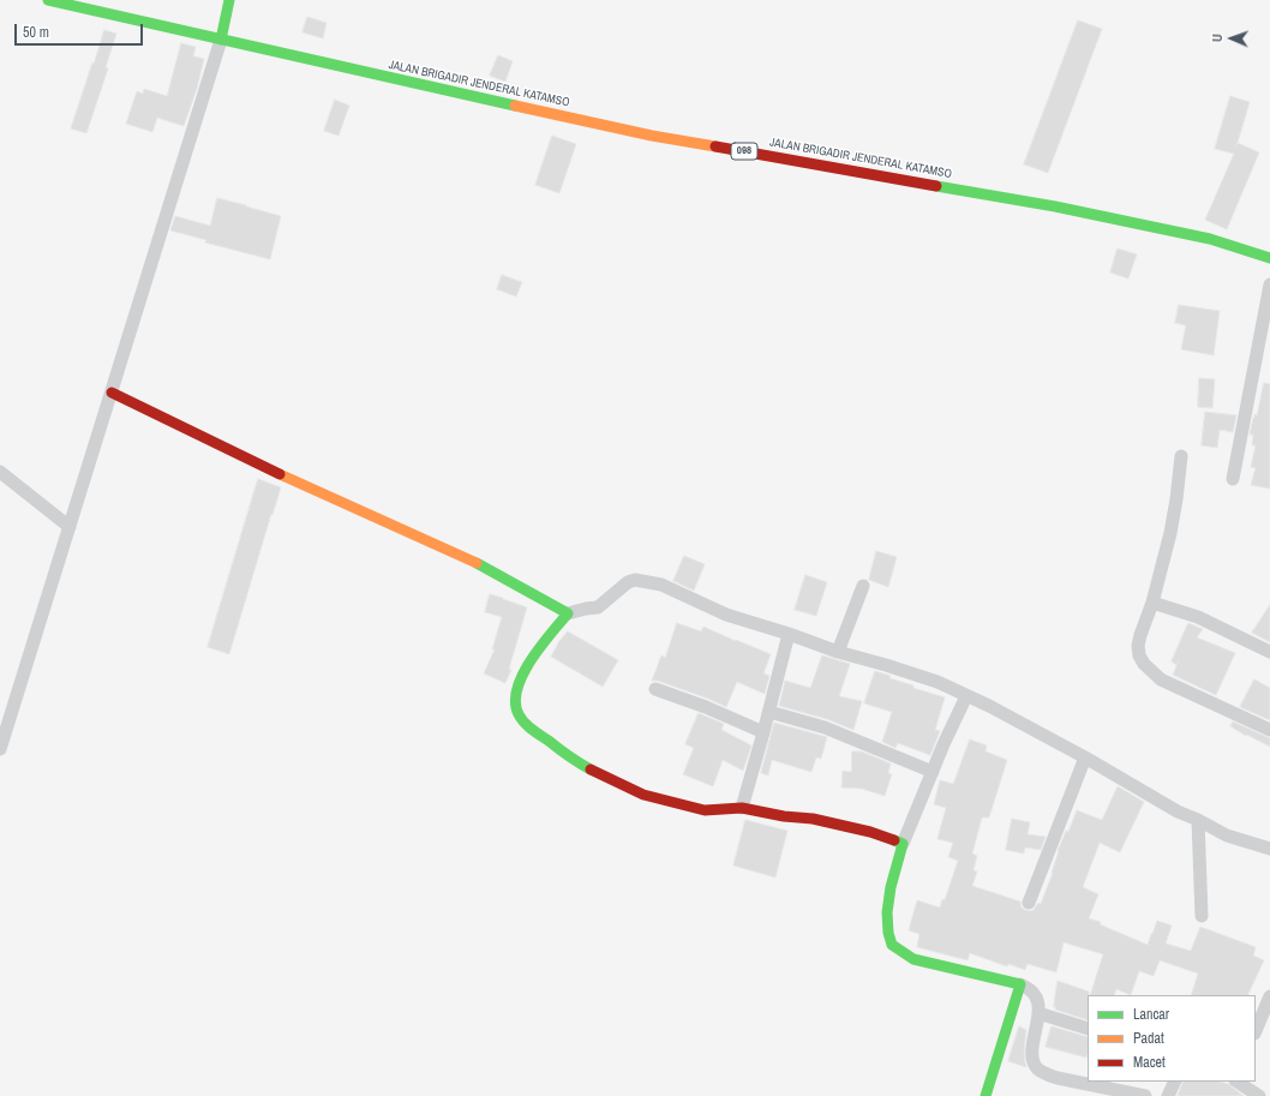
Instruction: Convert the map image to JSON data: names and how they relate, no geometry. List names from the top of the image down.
{
  "streets": {
    "street": ["JALAN BRIGADIR JENDERAL KATAMSO", "098"]
  },
  "crossings": [
    ["JALAN BRIGADIR JENDERAL KATAMSO", "098"]
  ],
  "legend": ["Lancar", "Padat", "Macet"],
  "scale_bar": "50 m",
  "north": "left"
}
